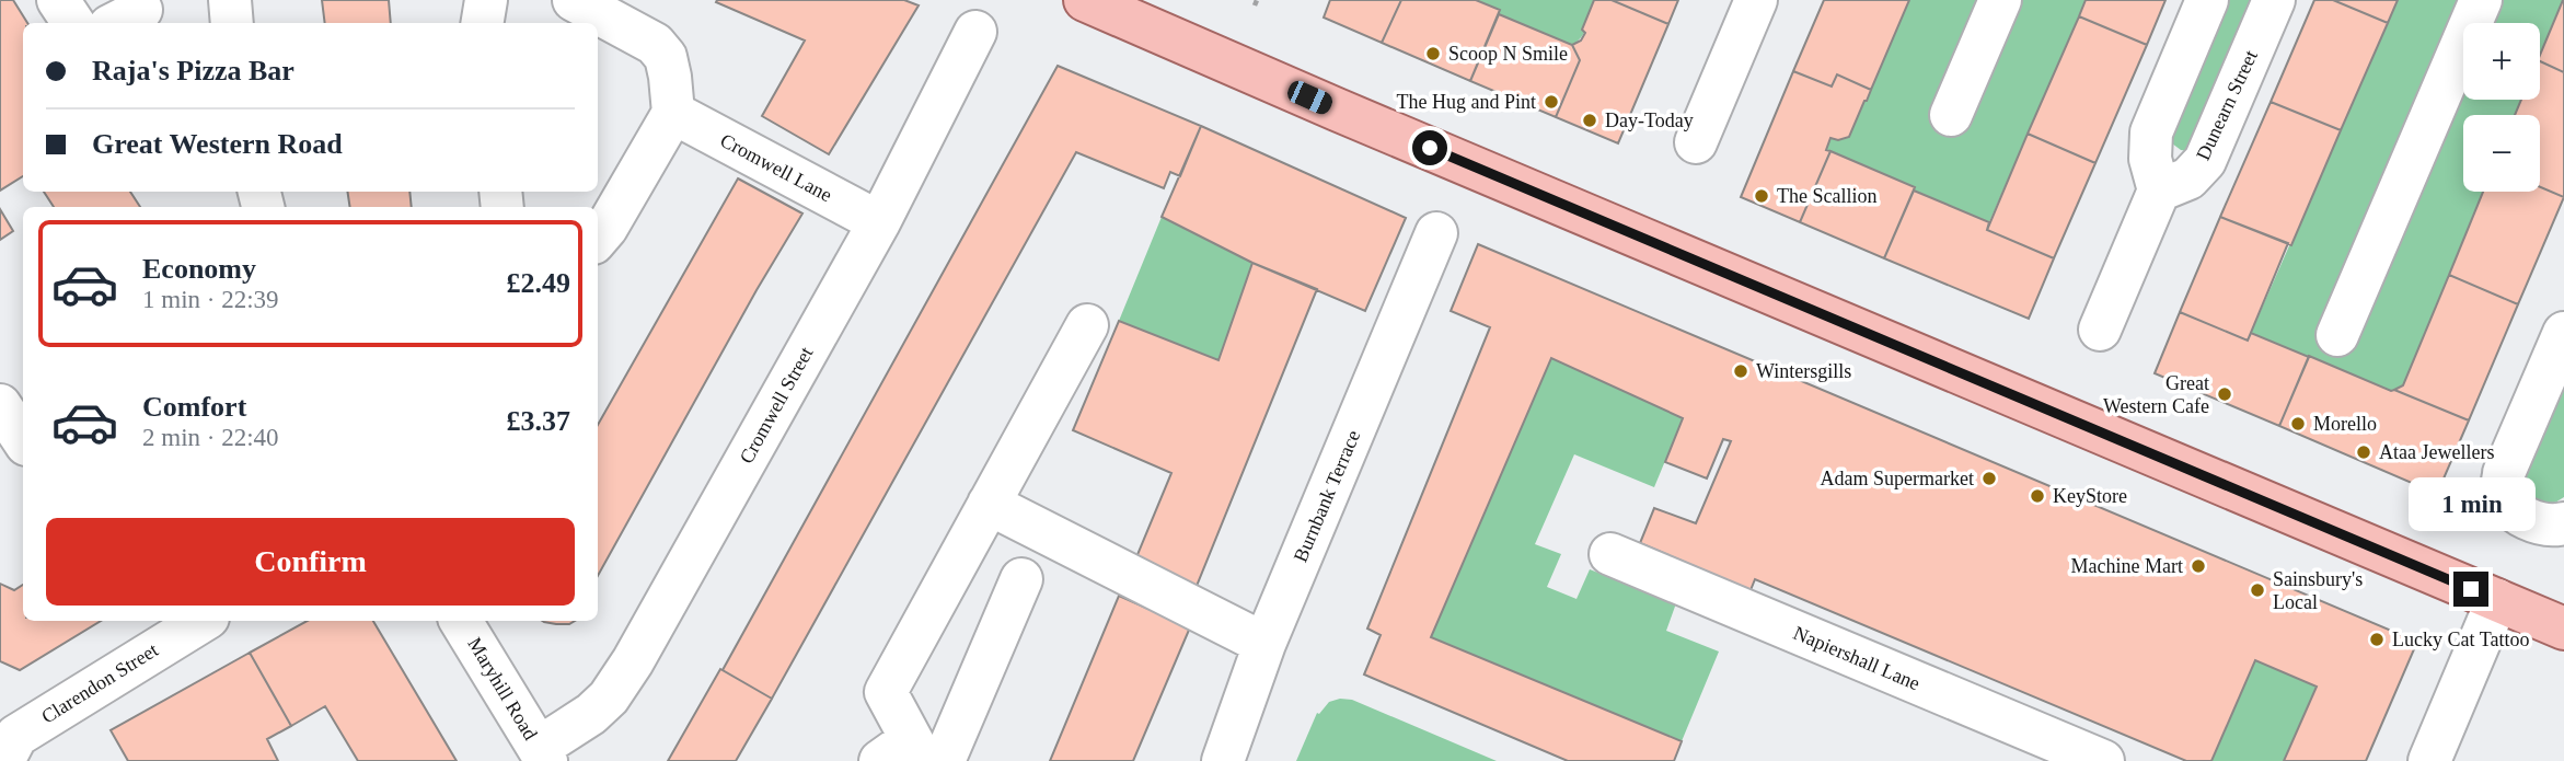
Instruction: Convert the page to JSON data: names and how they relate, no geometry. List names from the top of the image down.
{
  "streets": {
    "street": [
      "Dunearn Street",
      "Cromwell Lane",
      "Cromwell Street",
      "Burnbank Terrace",
      "Napiershall Lane",
      "Clarendon Street",
      "Maryhill Road"
    ]
  },
  "crossings": [
    ["Cromwell Lane", "Cromwell Street"],
    ["Cromwell Street", "Maryhill Road"]
  ],
  "places": [
    "Scoop N Smile",
    "The Hug and Pint",
    "Day-Today",
    "The Scallion",
    "Wintersgills",
    "Great Western Cafe",
    "Morello",
    "Ataa Jewellers",
    "Adam Supermarket",
    "KeyStore",
    "Machine Mart",
    "Sainsbury's Local",
    "Lucky Cat Tattoo"
  ],
  "page": {
    "map_buttons": ["+", "−"],
    "banner": ["Raja's Pizza Bar", "Great Western Road"],
    "list": [
      {
        "name": "Economy",
        "note": "1 min · 22:39",
        "value": "£2.49"
      },
      {
        "name": "Comfort",
        "note": "2 min · 22:40",
        "value": "£3.37"
      }
    ],
    "bubble": "1 min",
    "buttons": "Confirm"
  }
}
